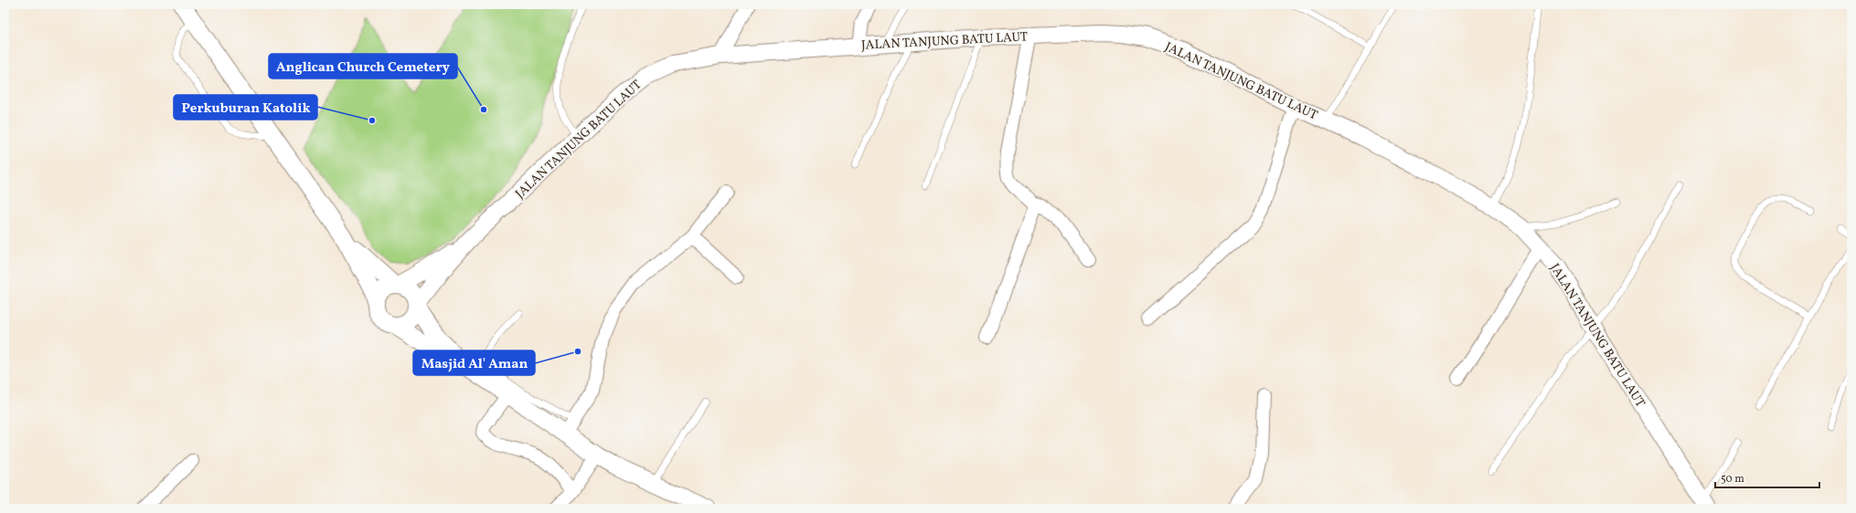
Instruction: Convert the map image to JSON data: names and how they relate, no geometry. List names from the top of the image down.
{
  "streets": {
    "street": ["JALAN TANJUNG BATU LAUT"]
  },
  "places": ["Anglican Church Cemetery", "Perkuburan Katolik", "Masjid Al' Aman"],
  "scale_bar": "50 m"
}
